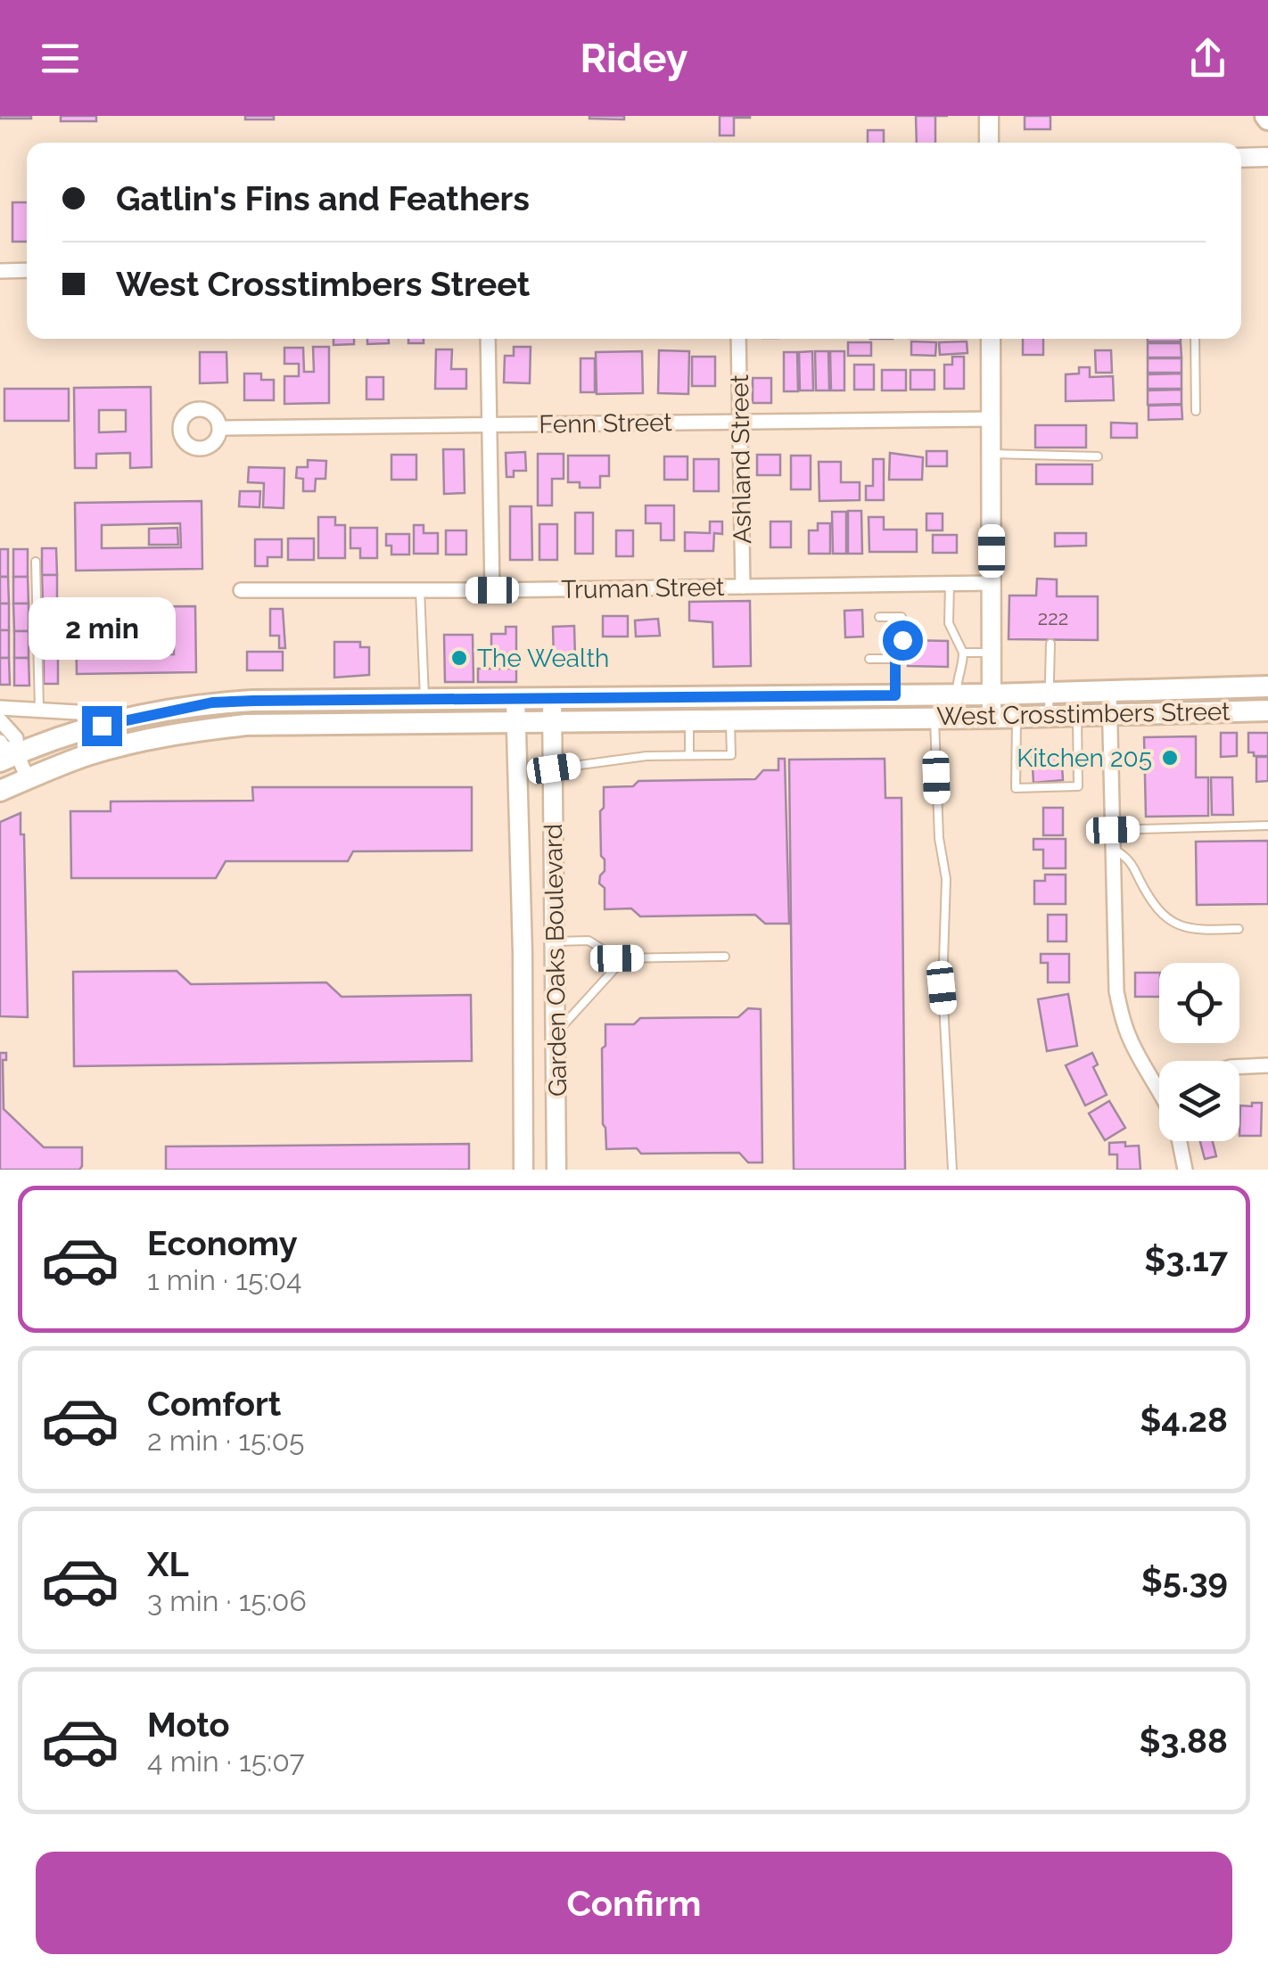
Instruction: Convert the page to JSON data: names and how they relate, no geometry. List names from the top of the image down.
{
  "streets": {
    "main road": ["West Crosstimbers Street"],
    "street": [
      "Fenn Street",
      "Ashland Street",
      "Truman Street",
      "Garden Oaks Boulevard"
    ]
  },
  "crossings": [
    ["Fenn Street", "Ashland Street"],
    ["Ashland Street", "Truman Street"],
    ["West Crosstimbers Street", "Garden Oaks Boulevard"]
  ],
  "places": ["The Wealth", "Kitchen 205"],
  "house_numbers": ["222"],
  "page": {
    "header": "Ridey",
    "banner": ["Gatlin's Fins and Feathers", "West Crosstimbers Street"],
    "bubble": "2 min",
    "list": [
      {
        "name": "Economy",
        "note": "1 min · 15:04",
        "value": "$3.17"
      },
      {
        "name": "Comfort",
        "note": "2 min · 15:05",
        "value": "$4.28"
      },
      {
        "name": "XL",
        "note": "3 min · 15:06",
        "value": "$5.39"
      },
      {
        "name": "Moto",
        "note": "4 min · 15:07",
        "value": "$3.88"
      }
    ],
    "buttons": "Confirm"
  }
}
